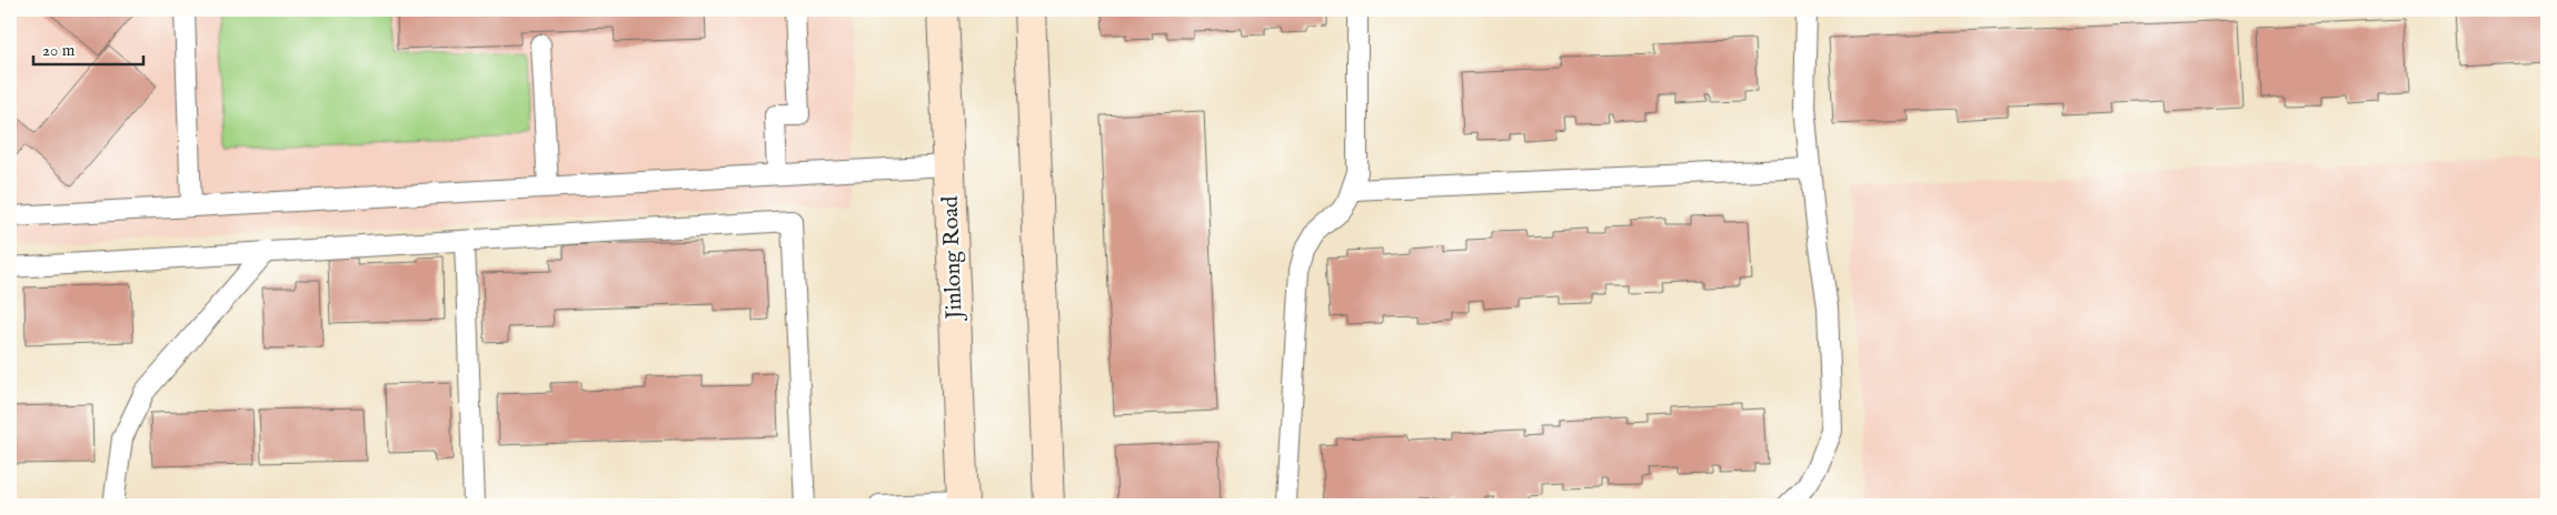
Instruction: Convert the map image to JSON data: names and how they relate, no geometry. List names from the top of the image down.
{
  "streets": {
    "main road": ["Jinlong Road"]
  },
  "scale_bar": "20 m"
}
